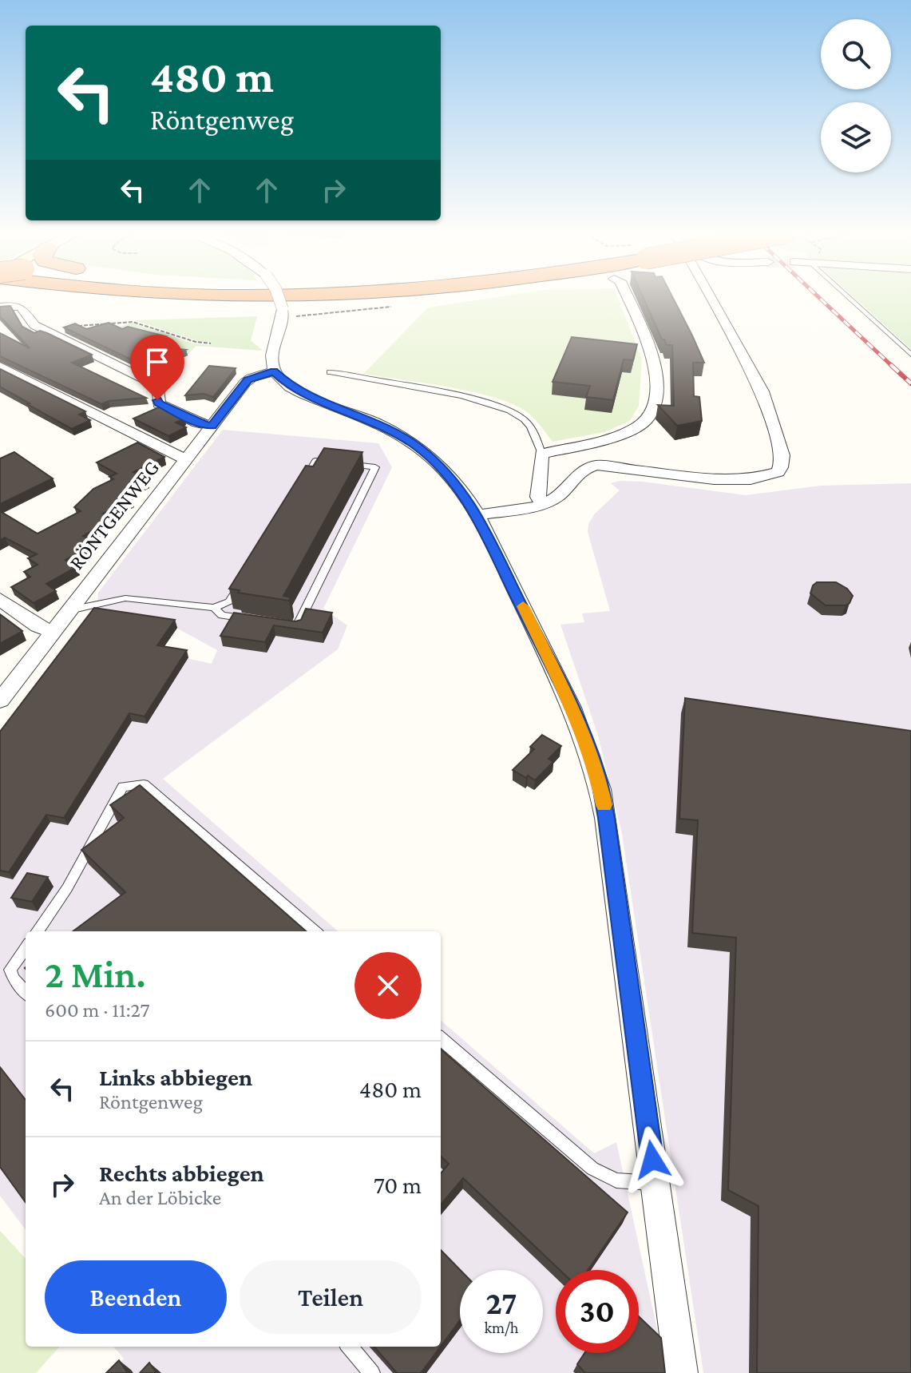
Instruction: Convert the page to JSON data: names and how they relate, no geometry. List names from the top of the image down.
{
  "streets": {
    "street": ["RÖNTGENWEG"]
  },
  "page": {
    "turn": ["480 m", "Röntgenweg"],
    "heading": ["2 Min.", "600 m · 11:27"],
    "list": [
      {
        "name": "Links abbiegen",
        "note": "Röntgenweg",
        "value": "480 m"
      },
      {
        "name": "Rechts abbiegen",
        "note": "An der Löbicke",
        "value": "70 m"
      }
    ],
    "buttons": ["Beenden", "Teilen"],
    "speed": "27 km/h",
    "limit": "30"
  }
}
